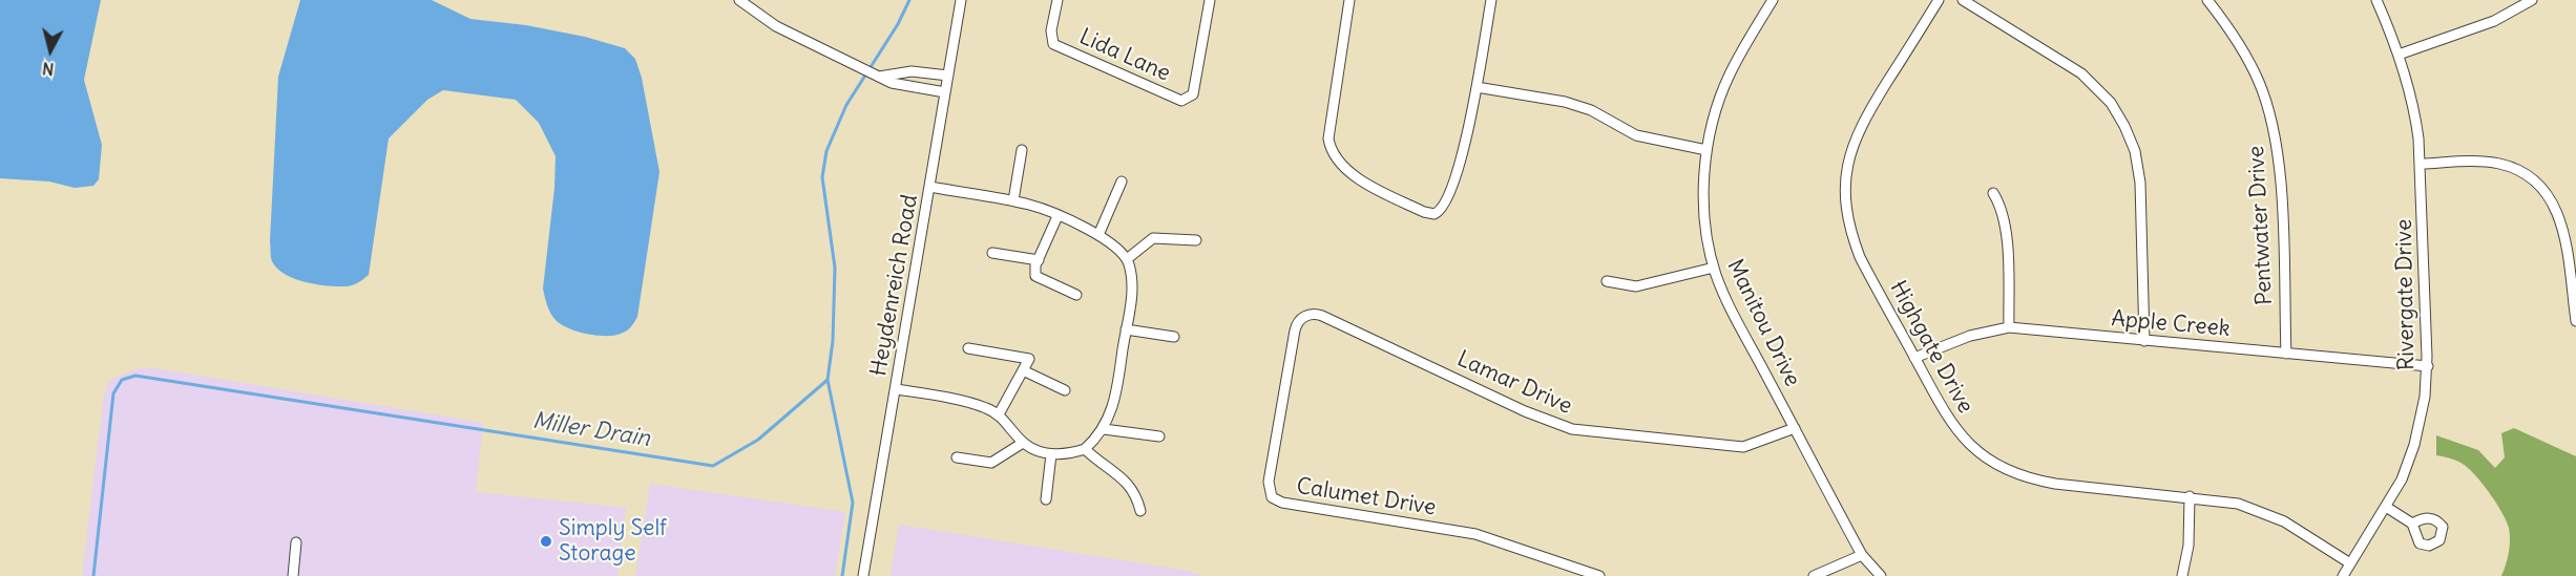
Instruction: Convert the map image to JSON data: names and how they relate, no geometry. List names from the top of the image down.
{
  "streets": {
    "street": [
      "Lida Lane",
      "Pentwater Drive",
      "Heydenreich Road",
      "Rivergate Drive",
      "Manitou Drive",
      "Apple Creek",
      "Highgate Drive",
      "Lamar Drive",
      "Calumet Drive"
    ]
  },
  "crossings": [
    ["Pentwater Drive", "Apple Creek"],
    ["Rivergate Drive", "Apple Creek"],
    ["Rivergate Drive", "Highgate Drive"],
    ["Manitou Drive", "Lamar Drive"],
    ["Apple Creek", "Highgate Drive"],
    ["Lamar Drive", "Calumet Drive"]
  ],
  "water": ["Miller Drain"],
  "places": ["Simply Self Storage"],
  "north": "bottom"
}
